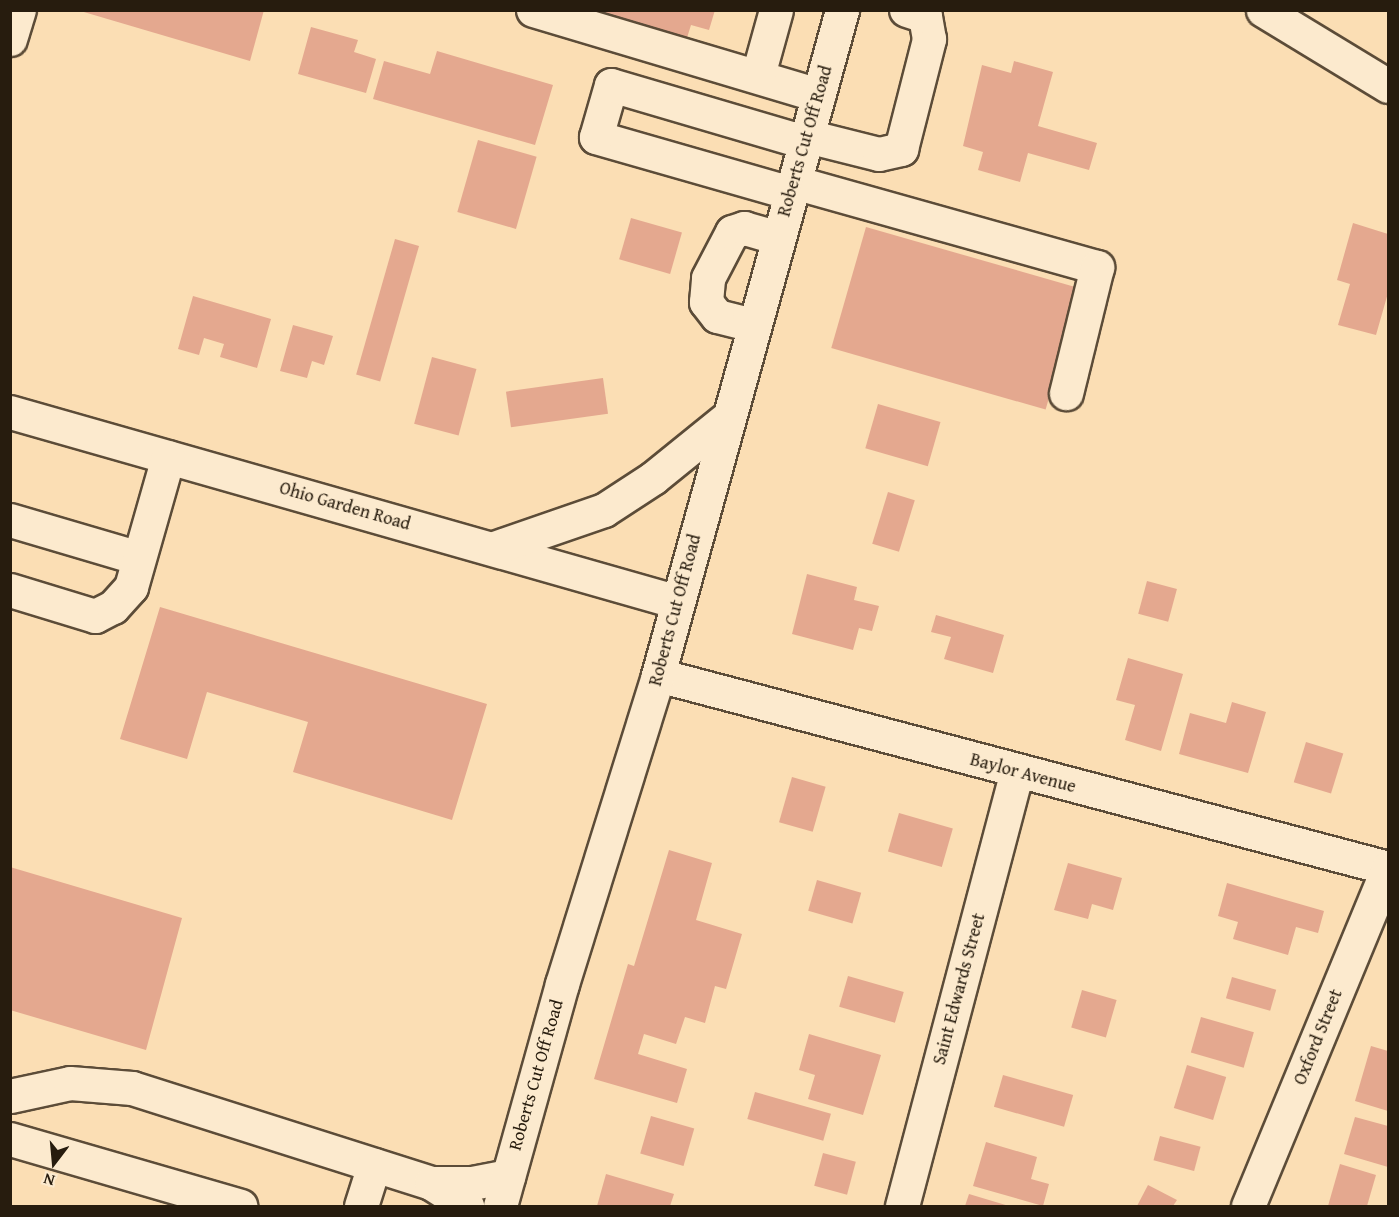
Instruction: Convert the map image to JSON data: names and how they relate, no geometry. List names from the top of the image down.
{
  "streets": {
    "street": [
      "Roberts Cut Off Road",
      "Ohio Garden Road",
      "Baylor Avenue",
      "Saint Edwards Street",
      "Oxford Street"
    ]
  },
  "crossings": [
    ["Roberts Cut Off Road", "Ohio Garden Road"],
    ["Roberts Cut Off Road", "Baylor Avenue"],
    ["Baylor Avenue", "Saint Edwards Street"],
    ["Baylor Avenue", "Oxford Street"]
  ],
  "north": "bottom"
}
